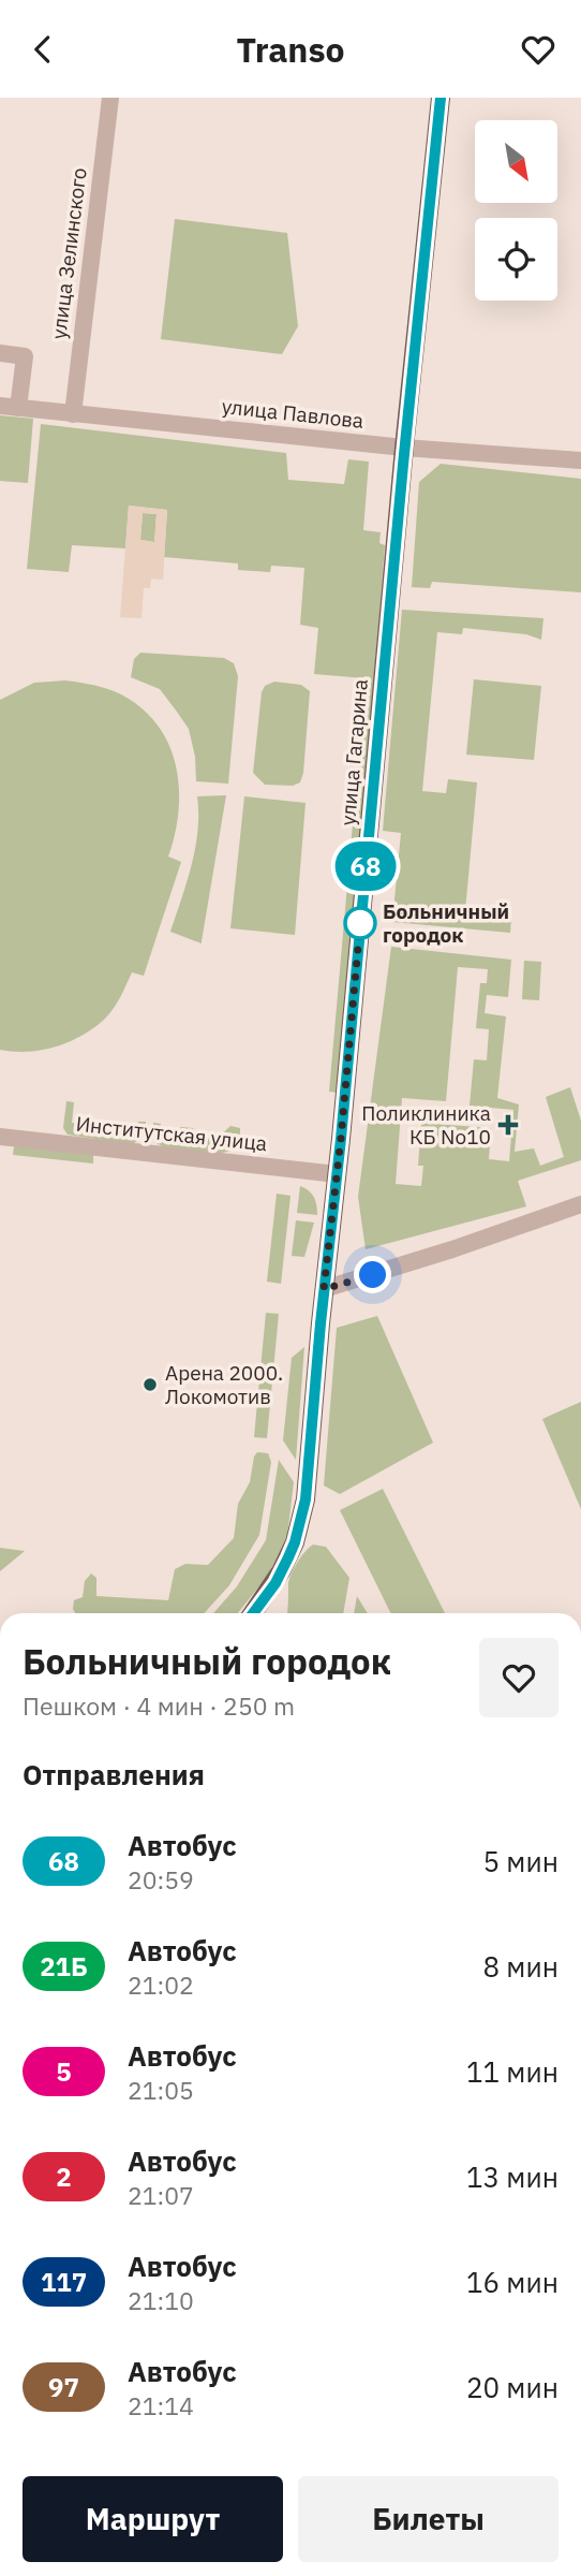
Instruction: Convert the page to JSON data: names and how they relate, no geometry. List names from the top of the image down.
{
  "streets": {
    "main road": ["улица Гагарина"],
    "street": ["улица Зелинского", "улица Павлова", "Институтская улица"]
  },
  "crossings": [
    ["улица Зелинского", "улица Павлова"],
    ["улица Павлова", "улица Гагарина"],
    ["улица Гагарина", "Институтская улица"]
  ],
  "places": {
    "other": ["Больничный городок", "Арена 2000. Локомотив"],
    "health": ["Поликлиника КБ No10"]
  },
  "lines": ["bus line 68"],
  "north": "bottom right",
  "page": {
    "header": "Transo",
    "on_map": "68",
    "heading": [
      ["Больничный городок", "Пешком · 4 мин · 250 m"],
      "Отправления"
    ],
    "list": [
      {
        "mark": "68",
        "name": "Автобус",
        "note": "20:59",
        "value": "5 мин"
      },
      {
        "mark": "21Б",
        "name": "Автобус",
        "note": "21:02",
        "value": "8 мин"
      },
      {
        "mark": "5",
        "name": "Автобус",
        "note": "21:05",
        "value": "11 мин"
      },
      {
        "mark": "2",
        "name": "Автобус",
        "note": "21:07",
        "value": "13 мин"
      },
      {
        "mark": "117",
        "name": "Автобус",
        "note": "21:10",
        "value": "16 мин"
      },
      {
        "mark": "97",
        "name": "Автобус",
        "note": "21:14",
        "value": "20 мин"
      }
    ],
    "buttons": ["Маршрут", "Билеты"]
  }
}
